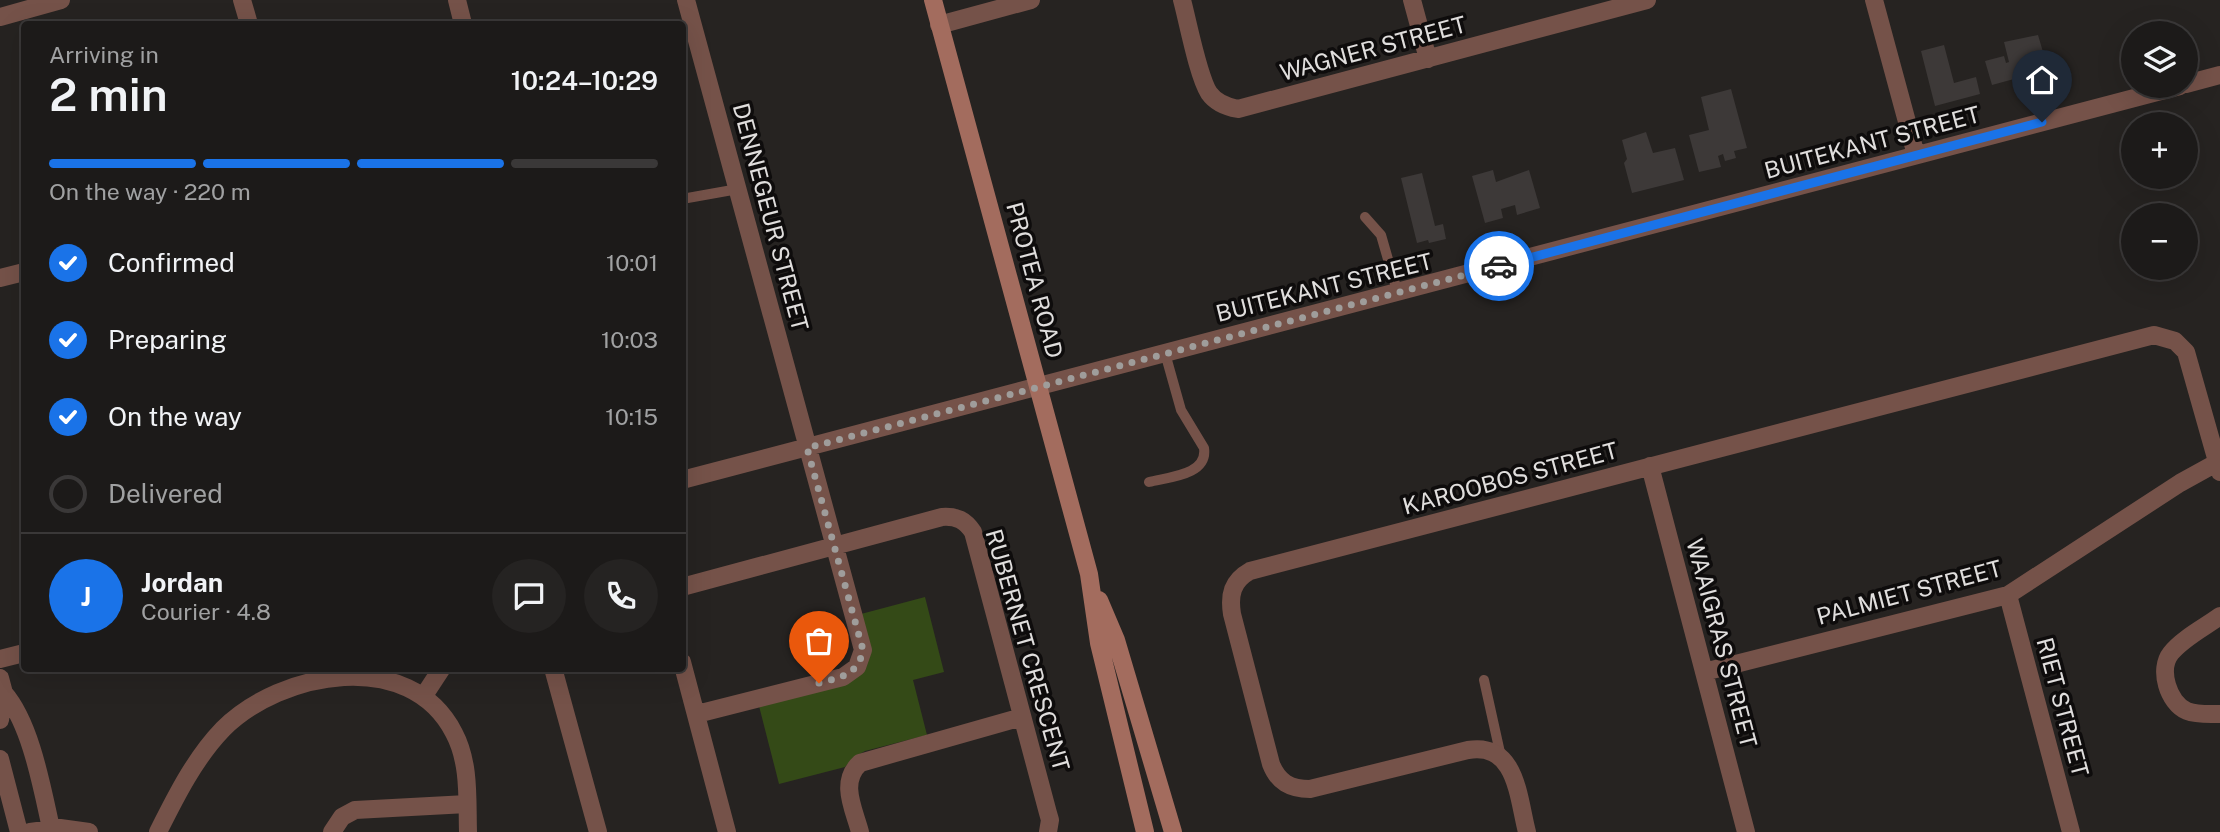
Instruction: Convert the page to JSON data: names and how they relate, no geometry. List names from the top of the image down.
{
  "streets": {
    "street": [
      "WAGNER STREET",
      "BUITEKANT STREET",
      "DENNEGEUR STREET",
      "PROTEA ROAD",
      "KAROOBOS STREET",
      "PALMIET STREET",
      "WAAIGRAS STREET",
      "RUBERNET CRESCENT",
      "RIET STREET"
    ]
  },
  "crossings": [
    ["BUITEKANT STREET", "DENNEGEUR STREET"],
    ["BUITEKANT STREET", "PROTEA ROAD"],
    ["DENNEGEUR STREET", "RUBERNET CRESCENT"],
    ["KAROOBOS STREET", "PALMIET STREET"],
    ["KAROOBOS STREET", "WAAIGRAS STREET"],
    ["PALMIET STREET", "WAAIGRAS STREET"],
    ["PALMIET STREET", "RIET STREET"]
  ],
  "page": {
    "map_buttons": ["+", "−"],
    "heading": ["2 min", "Arriving in", "10:24–10:29"],
    "panel": ["Jordan", "Courier · 4.8"],
    "bar": "On the way · 220 m",
    "list": [
      ["Confirmed", "10:01"],
      ["Preparing", "10:03"],
      ["On the way", "10:15"],
      "Delivered"
    ],
    "round": "J"
  }
}
